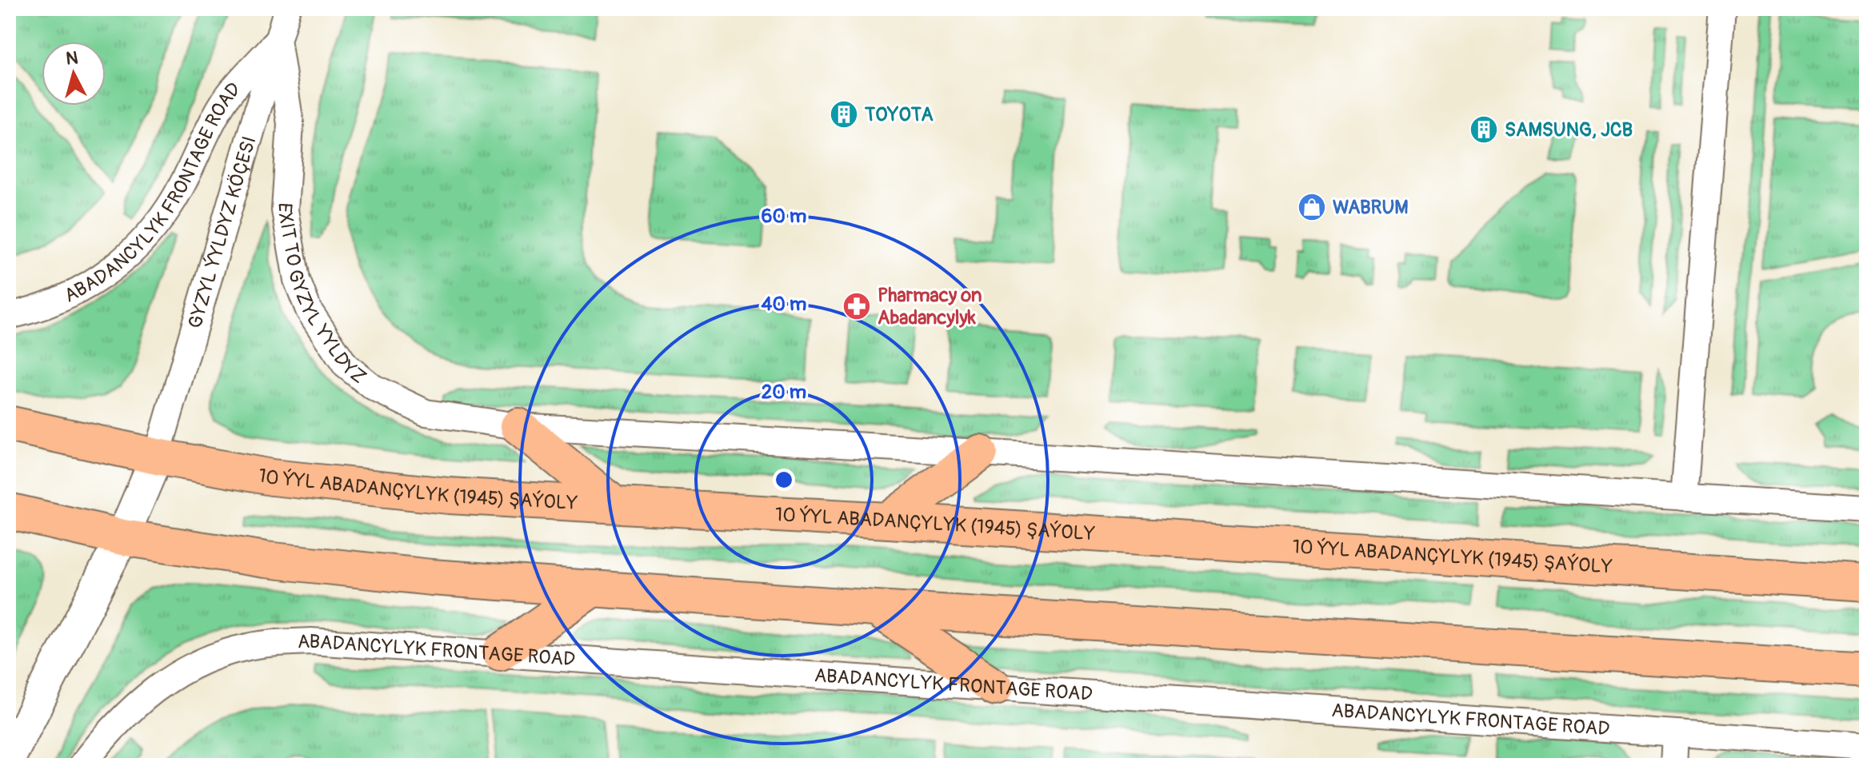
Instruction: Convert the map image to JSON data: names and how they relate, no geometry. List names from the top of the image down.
{
  "streets": {
    "main road": ["10 ÝYL ABADANÇYLYK (1945) ŞAÝOLY"],
    "street": ["ABADANCYLYK FRONTAGE ROAD", "GYZYL ÝYLDYZ KÖÇESI", "EXIT TO GYZYL YYLDYZ"]
  },
  "crossings": [
    ["ABADANCYLYK FRONTAGE ROAD", "GYZYL ÝYLDYZ KÖÇESI"],
    ["ABADANCYLYK FRONTAGE ROAD", "EXIT TO GYZYL YYLDYZ"],
    ["GYZYL ÝYLDYZ KÖÇESI", "EXIT TO GYZYL YYLDYZ"],
    ["GYZYL ÝYLDYZ KÖÇESI", "10 ÝYL ABADANÇYLYK (1945) ŞAÝOLY"]
  ],
  "places": {
    "building": ["TOYOTA", "SAMSUNG, JCB"],
    "shop": ["WABRUM"],
    "pharmacy": ["Pharmacy on Abadancylyk"]
  },
  "north": "top",
  "rings": ["60 m", "40 m", "20 m"]
}
